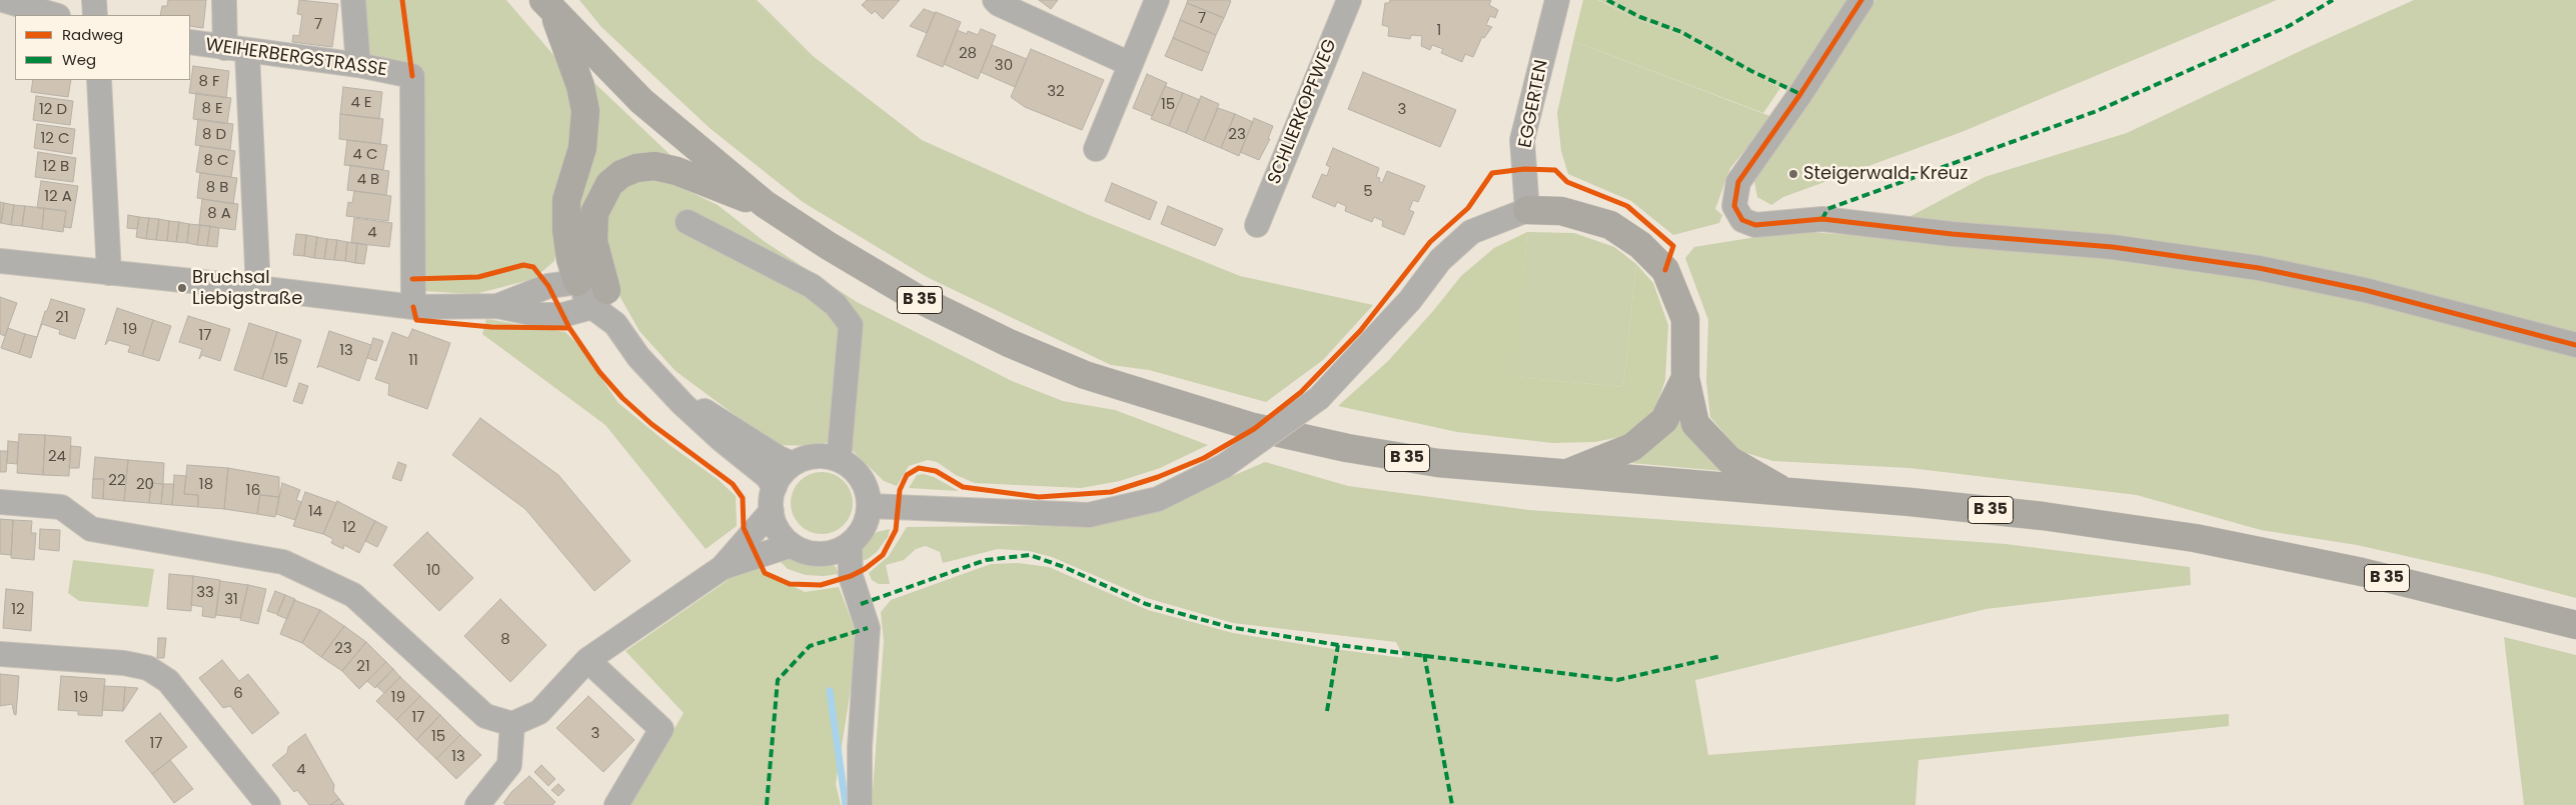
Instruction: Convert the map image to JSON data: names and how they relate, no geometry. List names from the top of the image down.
{
  "streets": {
    "main road": ["B 35"],
    "street": ["WEIHERBERGSTRASSE", "EGGERTEN", "SCHLIERKOPFWEG"]
  },
  "places": ["Steigerwald-Kreuz", "Bruchsal Liebigstraße"],
  "house_numbers": [
    "7",
    "7",
    "1",
    "28",
    "30",
    "8 F",
    "32",
    "4 E",
    "15",
    "8 E",
    "12 D",
    "3",
    "8 D",
    "23",
    "12 C",
    "4 C",
    "8 C",
    "12 B",
    "4 B",
    "8 B",
    "5",
    "12 A",
    "8 A",
    "4",
    "21",
    "19",
    "17",
    "13",
    "15",
    "11",
    "24",
    "22",
    "20",
    "18",
    "16",
    "14",
    "12",
    "10",
    "33",
    "31",
    "12",
    "8",
    "23",
    "21",
    "6",
    "19",
    "19",
    "17",
    "3",
    "15",
    "17",
    "13",
    "4"
  ],
  "legend": ["Radweg", "Weg"]
}
